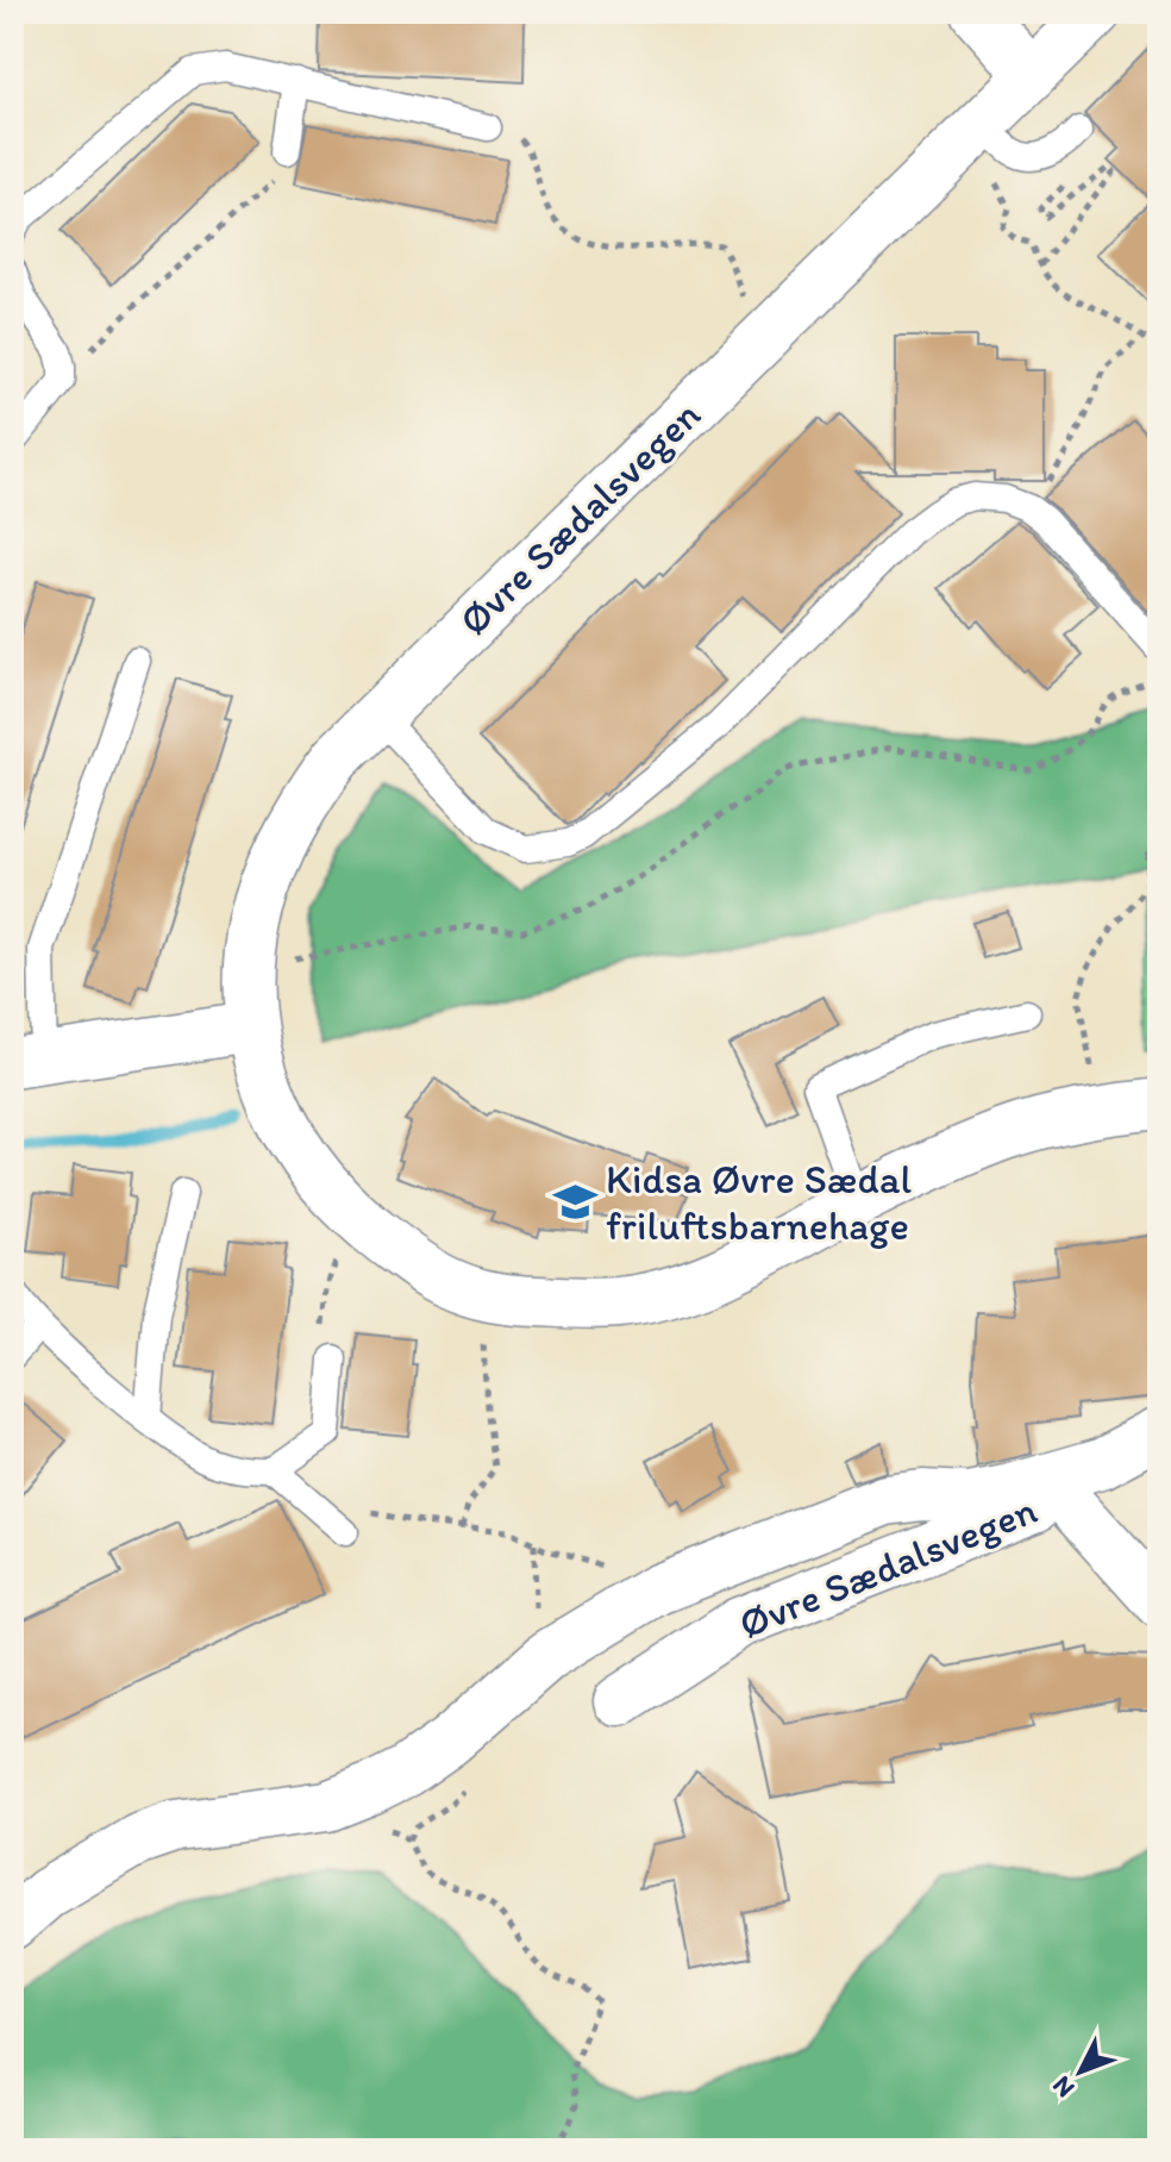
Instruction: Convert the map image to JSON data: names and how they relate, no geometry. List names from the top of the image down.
{
  "streets": {
    "street": ["Øvre Sædalsvegen"]
  },
  "places": {
    "school or university": ["Kidsa Øvre Sædal friluftsbarnehage"]
  },
  "north": "bottom left"
}
